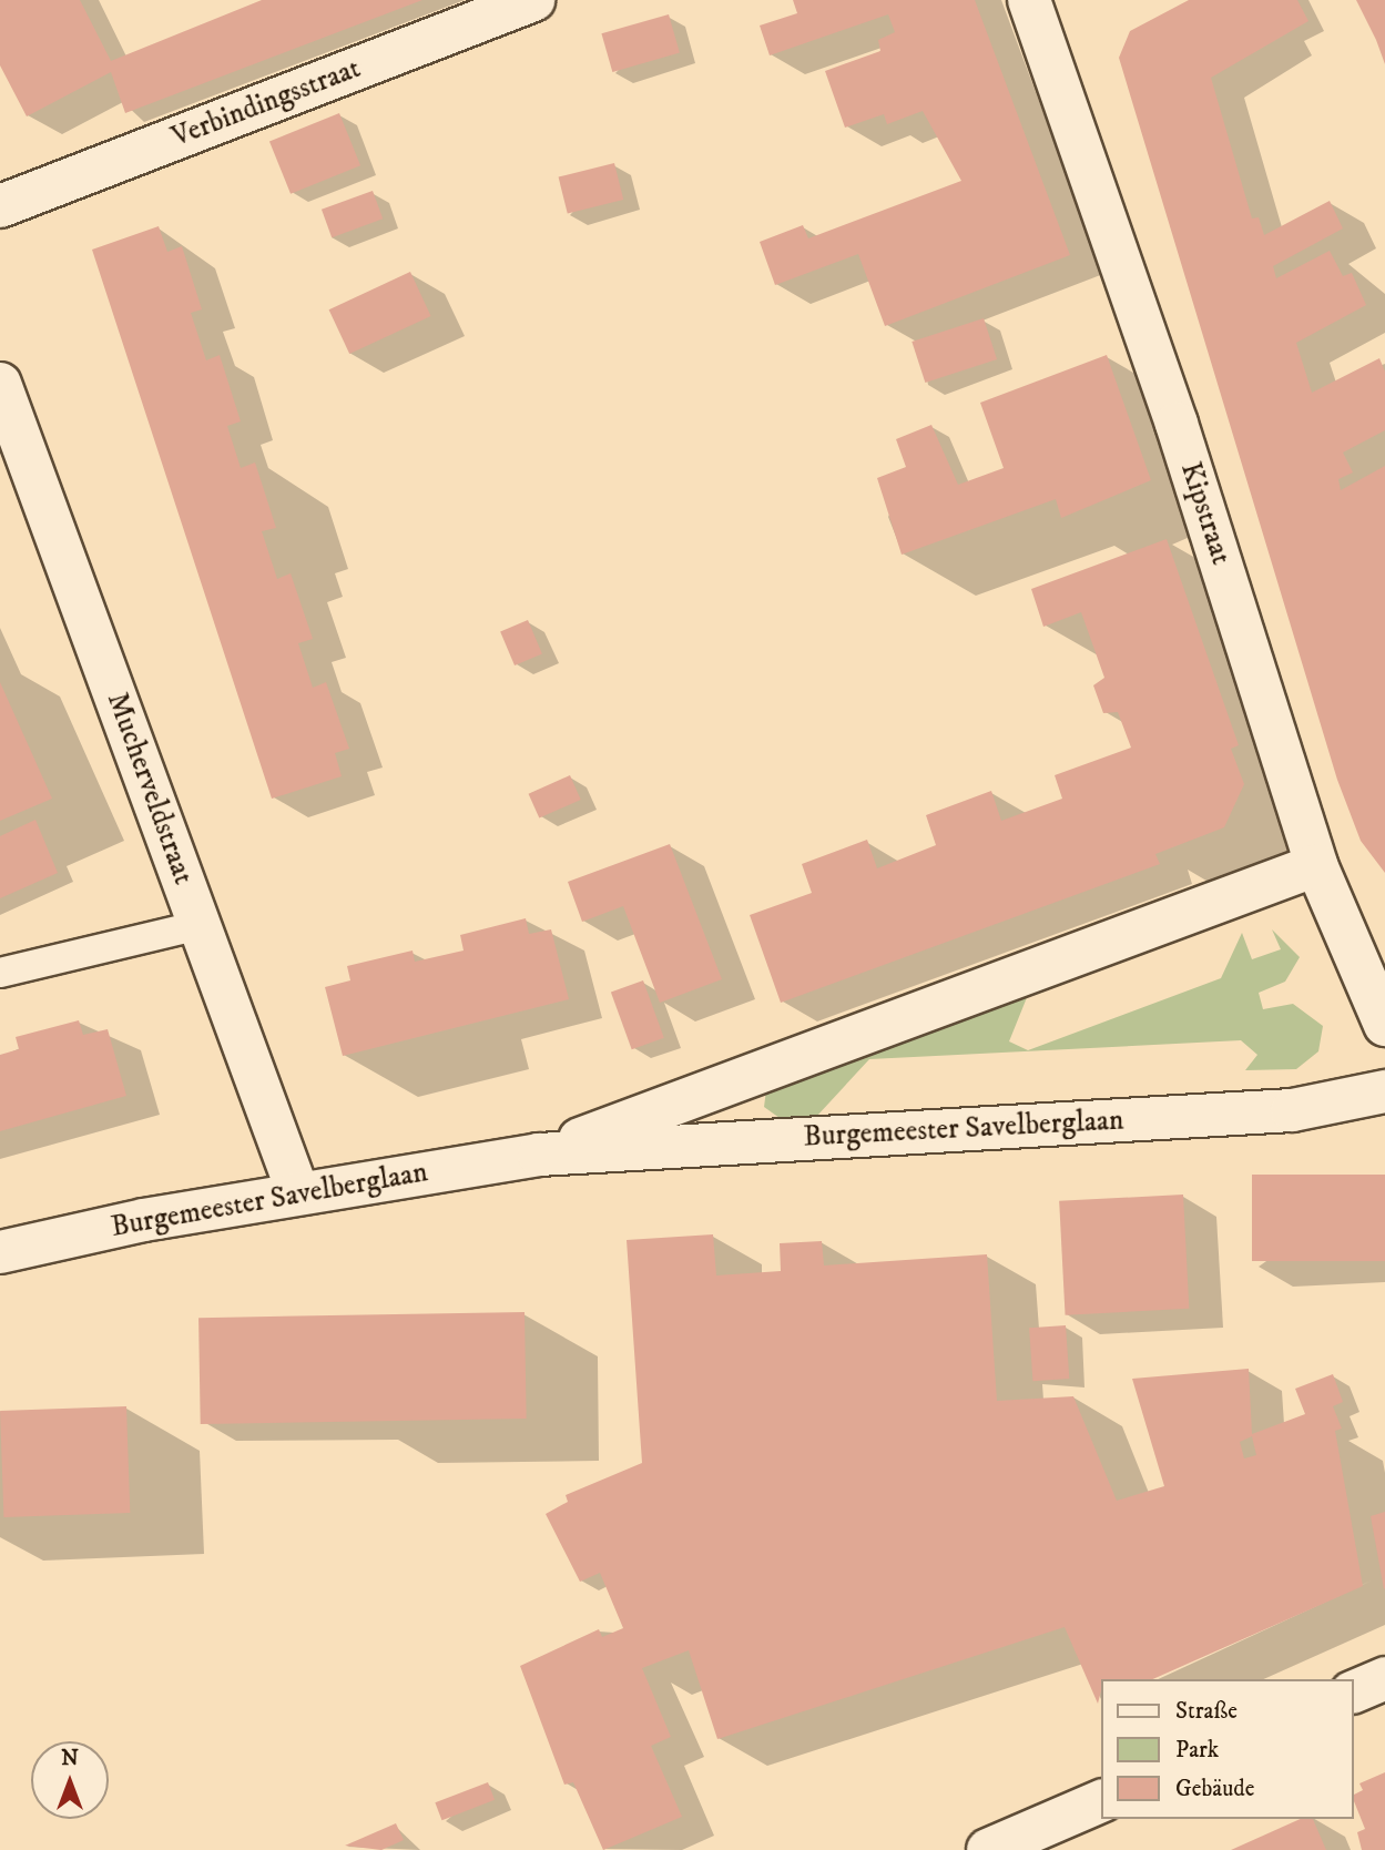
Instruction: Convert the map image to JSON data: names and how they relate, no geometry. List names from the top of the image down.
{
  "streets": {
    "street": [
      "Verbindingsstraat",
      "Kipstraat",
      "Mucherveldstraat",
      "Burgemeester Savelberglaan"
    ]
  },
  "crossings": [
    ["Kipstraat", "Burgemeester Savelberglaan"],
    ["Mucherveldstraat", "Burgemeester Savelberglaan"]
  ],
  "legend": ["Straße", "Park", "Gebäude"],
  "north": "top"
}
